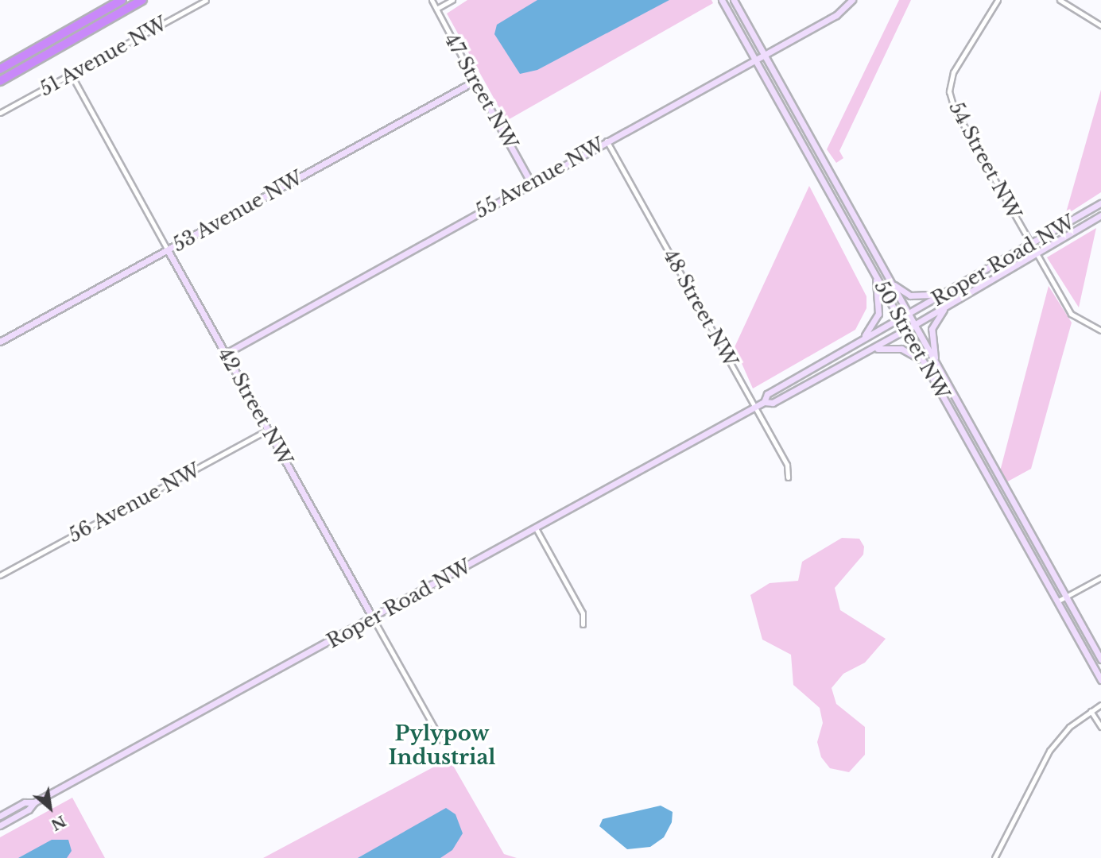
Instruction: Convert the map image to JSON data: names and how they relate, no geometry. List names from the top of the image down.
{
  "streets": {
    "main road": [
      "47 Street NW",
      "55 Avenue NW",
      "53 Avenue NW",
      "Roper Road NW",
      "50 Street NW",
      "42 Street NW"
    ],
    "street": [
      "51 Avenue NW",
      "54 Street NW",
      "48 Street NW",
      "56 Avenue NW"
    ]
  },
  "crossings": [
    ["51 Avenue NW", "42 Street NW"],
    ["47 Street NW", "55 Avenue NW"],
    ["47 Street NW", "53 Avenue NW"],
    ["54 Street NW", "Roper Road NW"],
    ["55 Avenue NW", "48 Street NW"],
    ["55 Avenue NW", "50 Street NW"],
    ["55 Avenue NW", "42 Street NW"],
    ["53 Avenue NW", "42 Street NW"],
    ["Roper Road NW", "48 Street NW"],
    ["Roper Road NW", "50 Street NW"],
    ["Roper Road NW", "42 Street NW"],
    ["42 Street NW", "56 Avenue NW"]
  ],
  "districts": ["Pylypow Industrial"],
  "north": "bottom right"
}
